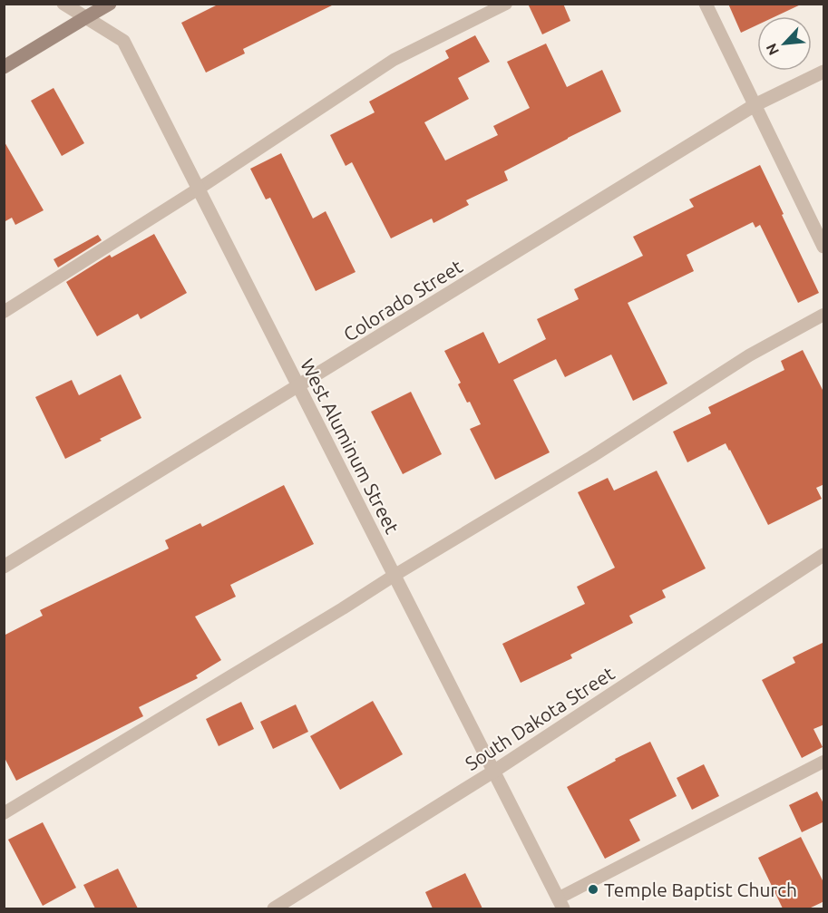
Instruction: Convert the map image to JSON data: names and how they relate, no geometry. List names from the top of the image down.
{
  "streets": {
    "street": ["Colorado Street", "West Aluminum Street", "South Dakota Street"]
  },
  "crossings": [
    ["Colorado Street", "West Aluminum Street"],
    ["West Aluminum Street", "South Dakota Street"]
  ],
  "places": ["Temple Baptist Church"],
  "north": "bottom left"
}
